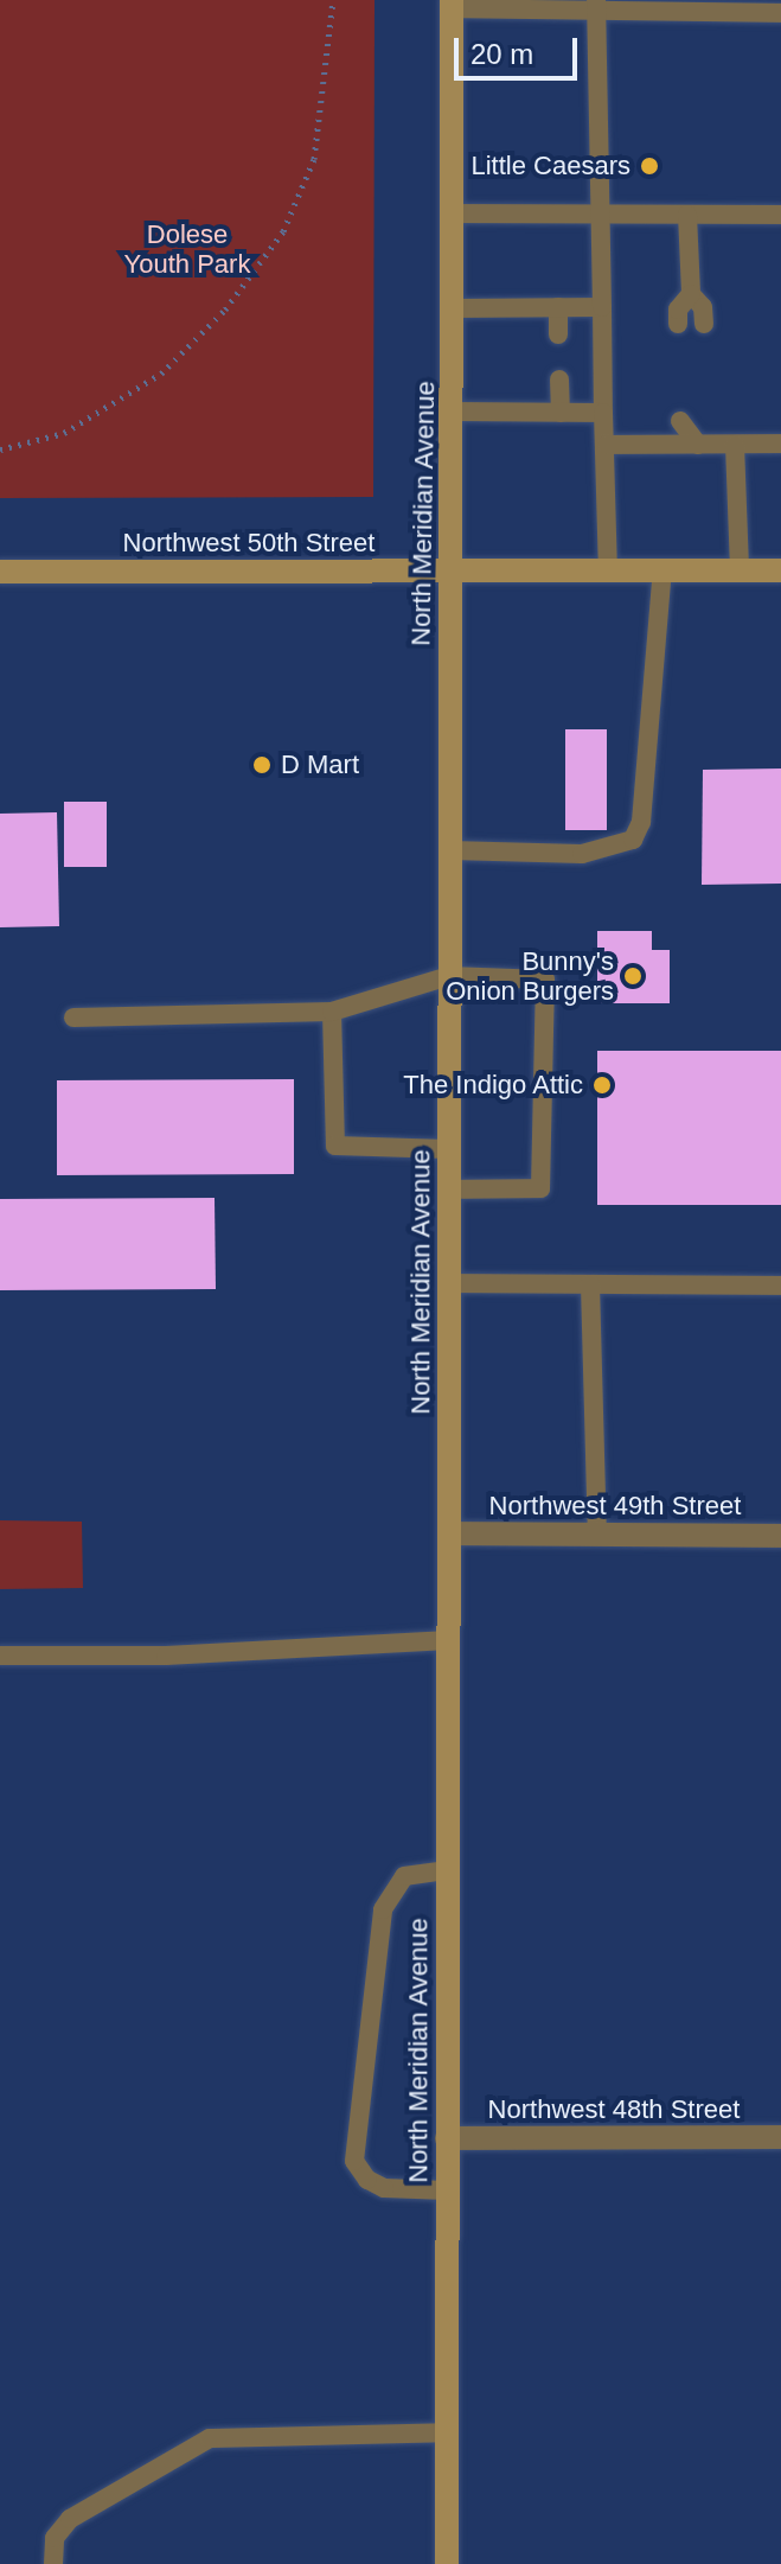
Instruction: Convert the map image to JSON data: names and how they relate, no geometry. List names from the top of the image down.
{
  "streets": {
    "main road": ["North Meridian Avenue", "Northwest 50th Street"],
    "street": ["Northwest 49th Street", "Northwest 48th Street"]
  },
  "crossings": [
    ["North Meridian Avenue", "Northwest 50th Street"],
    ["North Meridian Avenue", "Northwest 49th Street"],
    ["North Meridian Avenue", "Northwest 48th Street"]
  ],
  "parks": ["Dolese Youth Park"],
  "places": [
    "Little Caesars",
    "D Mart",
    "Bunny's Onion Burgers",
    "The Indigo Attic"
  ],
  "scale_bar": "20 m"
}
